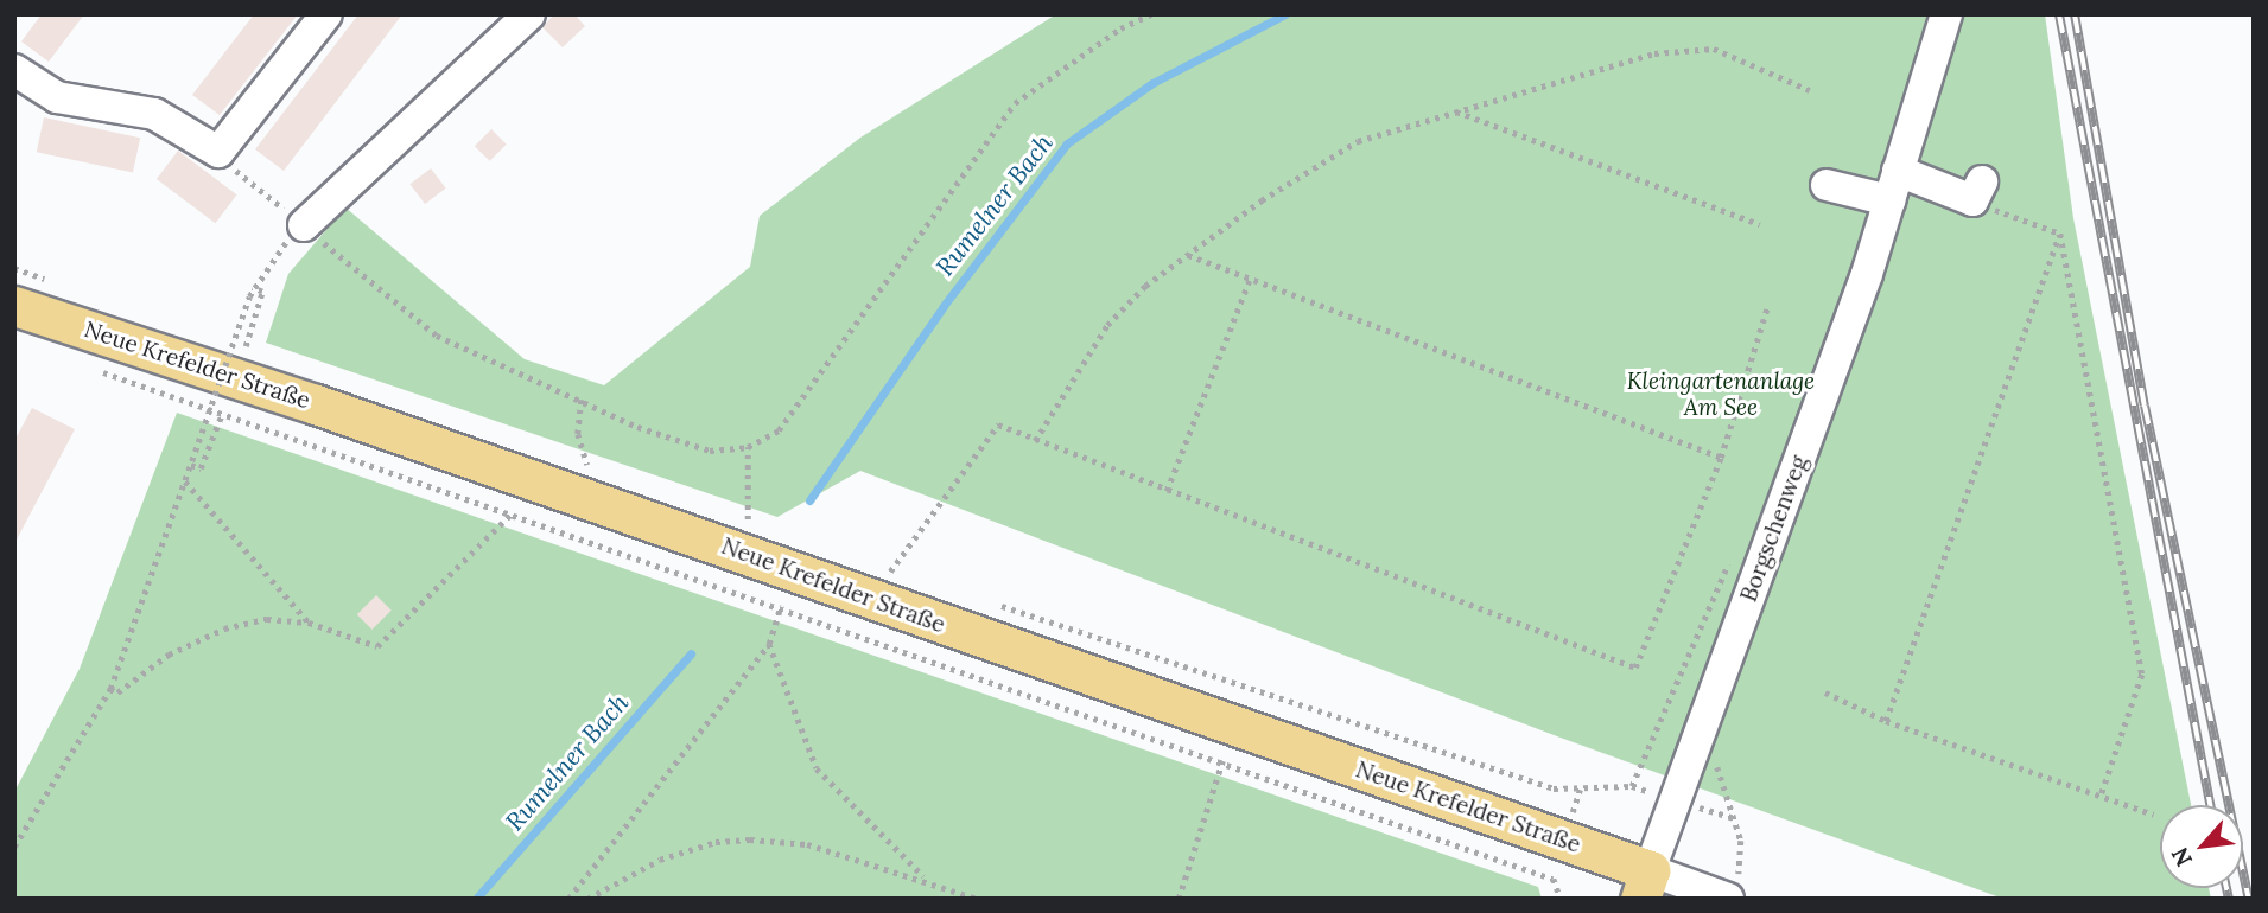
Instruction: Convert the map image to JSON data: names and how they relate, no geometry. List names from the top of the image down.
{
  "streets": {
    "main road": ["Neue Krefelder Straße"],
    "street": ["Borgschenweg"]
  },
  "crossings": [
    ["Neue Krefelder Straße", "Borgschenweg"]
  ],
  "water": ["Rumelner Bach"],
  "parks": ["Kleingartenanlage Am See"],
  "north": "bottom left"
}
